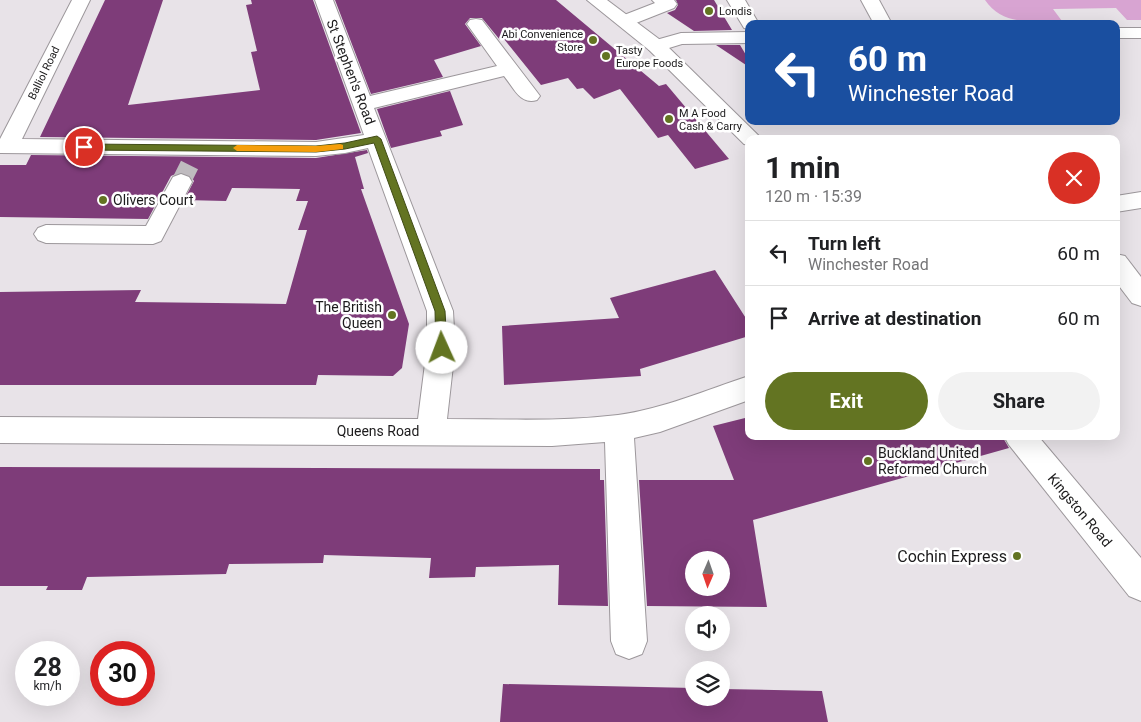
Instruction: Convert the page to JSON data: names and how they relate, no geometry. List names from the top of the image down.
{
  "streets": {
    "street": [
      "St Stephen's Road",
      "Balliol Road",
      "Queens Road",
      "Kingston Road"
    ]
  },
  "crossings": [
    ["St Stephen's Road", "Queens Road"]
  ],
  "places": [
    "Londis",
    "Abi Convenience Store",
    "Tasty Europe Foods",
    "M A Food Cash & Carry",
    "Olivers Court",
    "The British Queen",
    "Buckland United Reformed Church",
    "Cochin Express"
  ],
  "north": "bottom",
  "page": {
    "turn": ["60 m", "Winchester Road"],
    "heading": ["1 min", "120 m · 15:39"],
    "list": [
      {
        "name": "Turn left",
        "note": "Winchester Road",
        "value": "60 m"
      },
      {
        "name": "Arrive at destination",
        "value": "60 m"
      }
    ],
    "buttons": ["Exit", "Share"],
    "speed": "28 km/h",
    "limit": "30"
  }
}
